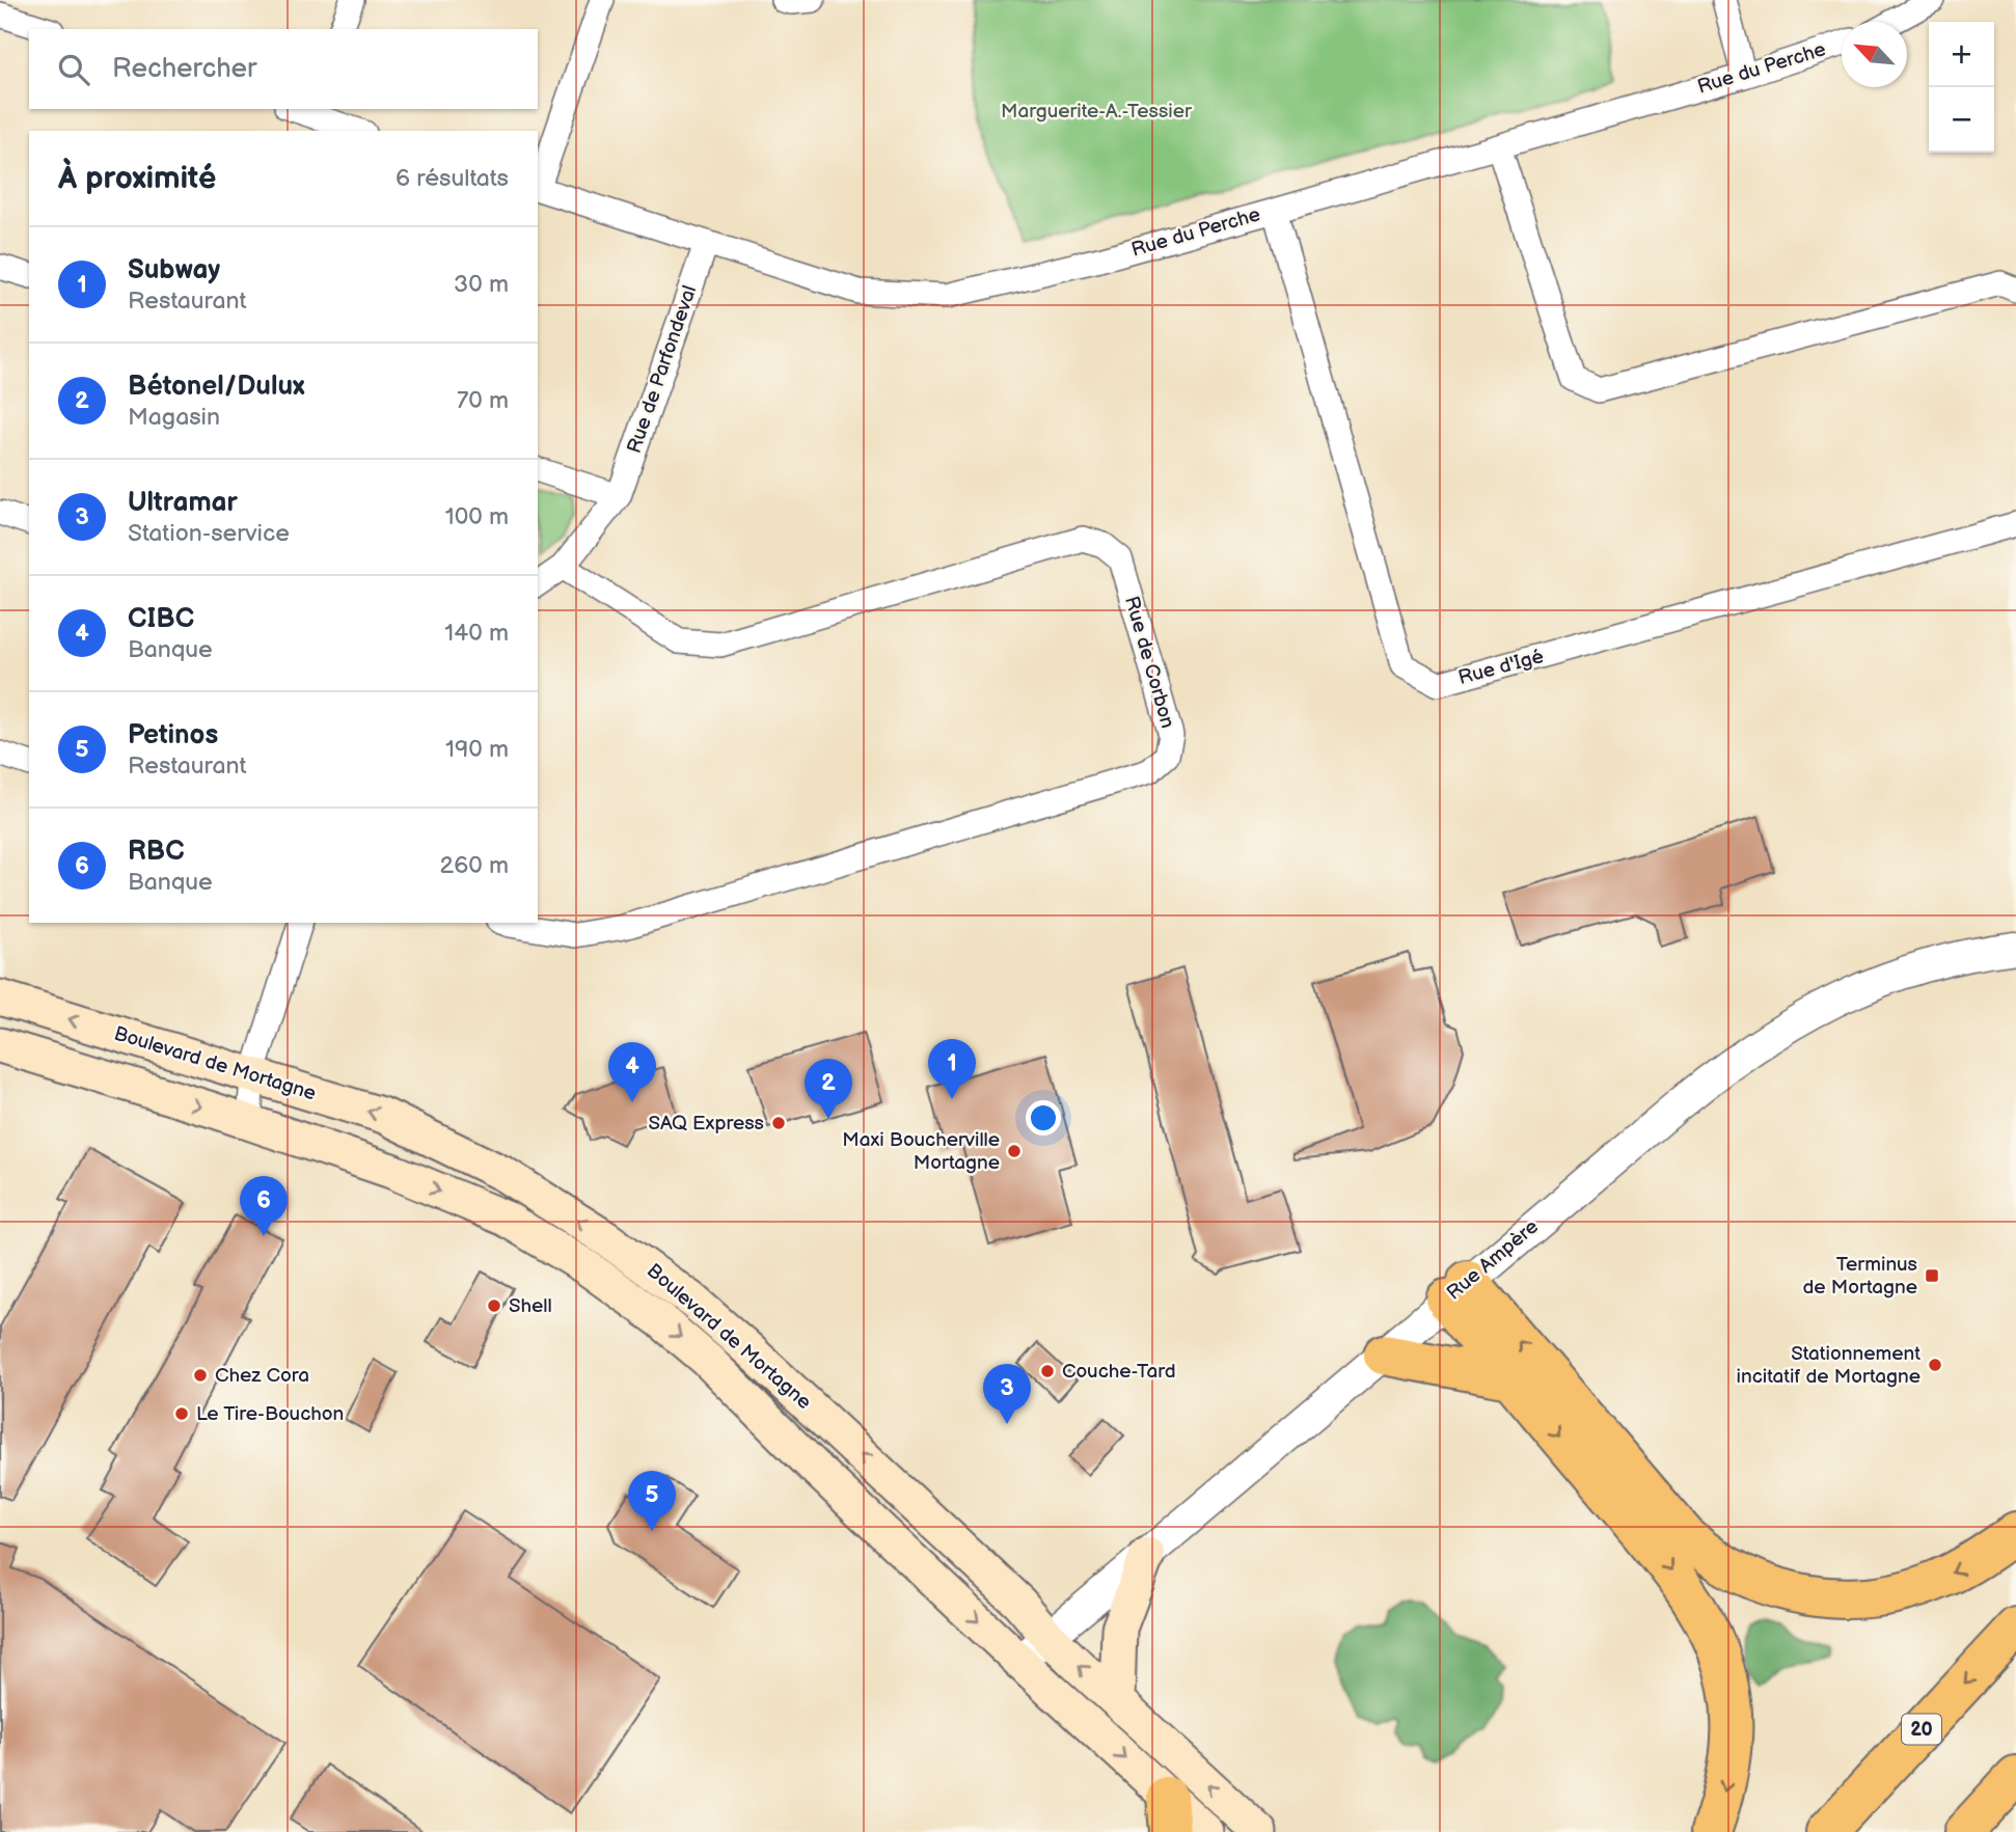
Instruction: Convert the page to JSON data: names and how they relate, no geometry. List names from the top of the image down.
{
  "streets": {
    "highway": ["20"],
    "main road": ["Boulevard de Mortagne"],
    "street": [
      "Rue du Perche",
      "Rue de Parfondeval",
      "Rue de Corbon",
      "Rue d'Igé",
      "Rue Ampère"
    ]
  },
  "crossings": [
    ["Rue du Perche", "Rue de Parfondeval"],
    ["Rue du Perche", "Rue d'Igé"],
    ["Rue de Parfondeval", "Rue de Corbon"],
    ["Boulevard de Mortagne", "Rue Ampère"]
  ],
  "parks": ["Marguerite-A.-Tessier"],
  "places": {
    "other": [
      "SAQ Express",
      "Maxi Boucherville Mortagne",
      "Shell",
      "Stationnement incitatif de Mortagne",
      "Couche-Tard",
      "Chez Cora",
      "Le Tire-Bouchon"
    ],
    "transit": ["Terminus de Mortagne"]
  },
  "north": "top left",
  "page": {
    "map_buttons": ["+", "−"],
    "search": "Rechercher",
    "heading": ["À proximité", "6 résultats"],
    "list": [
      {
        "mark": "1",
        "name": "Subway",
        "note": "Restaurant",
        "value": "30 m"
      },
      {
        "mark": "2",
        "name": "Bétonel/Dulux",
        "note": "Magasin",
        "value": "70 m"
      },
      {
        "mark": "3",
        "name": "Ultramar",
        "note": "Station-service",
        "value": "100 m"
      },
      {
        "mark": "4",
        "name": "CIBC",
        "note": "Banque",
        "value": "140 m"
      },
      {
        "mark": "5",
        "name": "Petinos",
        "note": "Restaurant",
        "value": "190 m"
      },
      {
        "mark": "6",
        "name": "RBC",
        "note": "Banque",
        "value": "260 m"
      }
    ],
    "pins": [
      "1",
      "4",
      "2",
      "6",
      "3",
      "5"
    ]
  }
}
